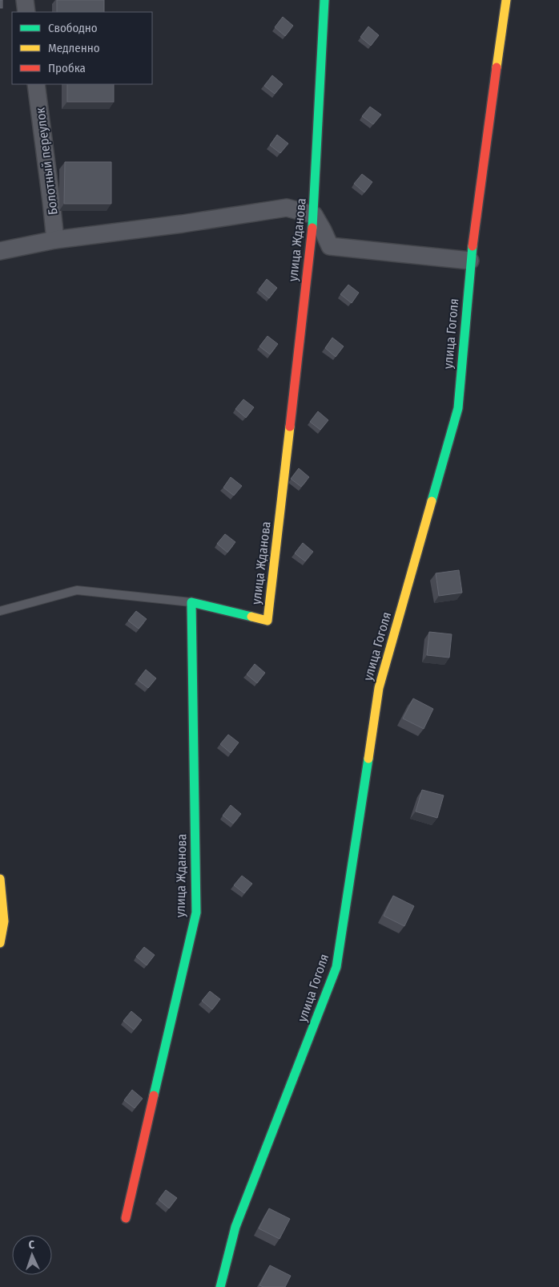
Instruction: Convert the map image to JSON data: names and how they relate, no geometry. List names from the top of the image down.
{
  "streets": {
    "street": ["Болотный переулок", "улица Жданова", "улица Гоголя"]
  },
  "legend": ["Свободно", "Медленно", "Пробка"],
  "north": "top"
}
